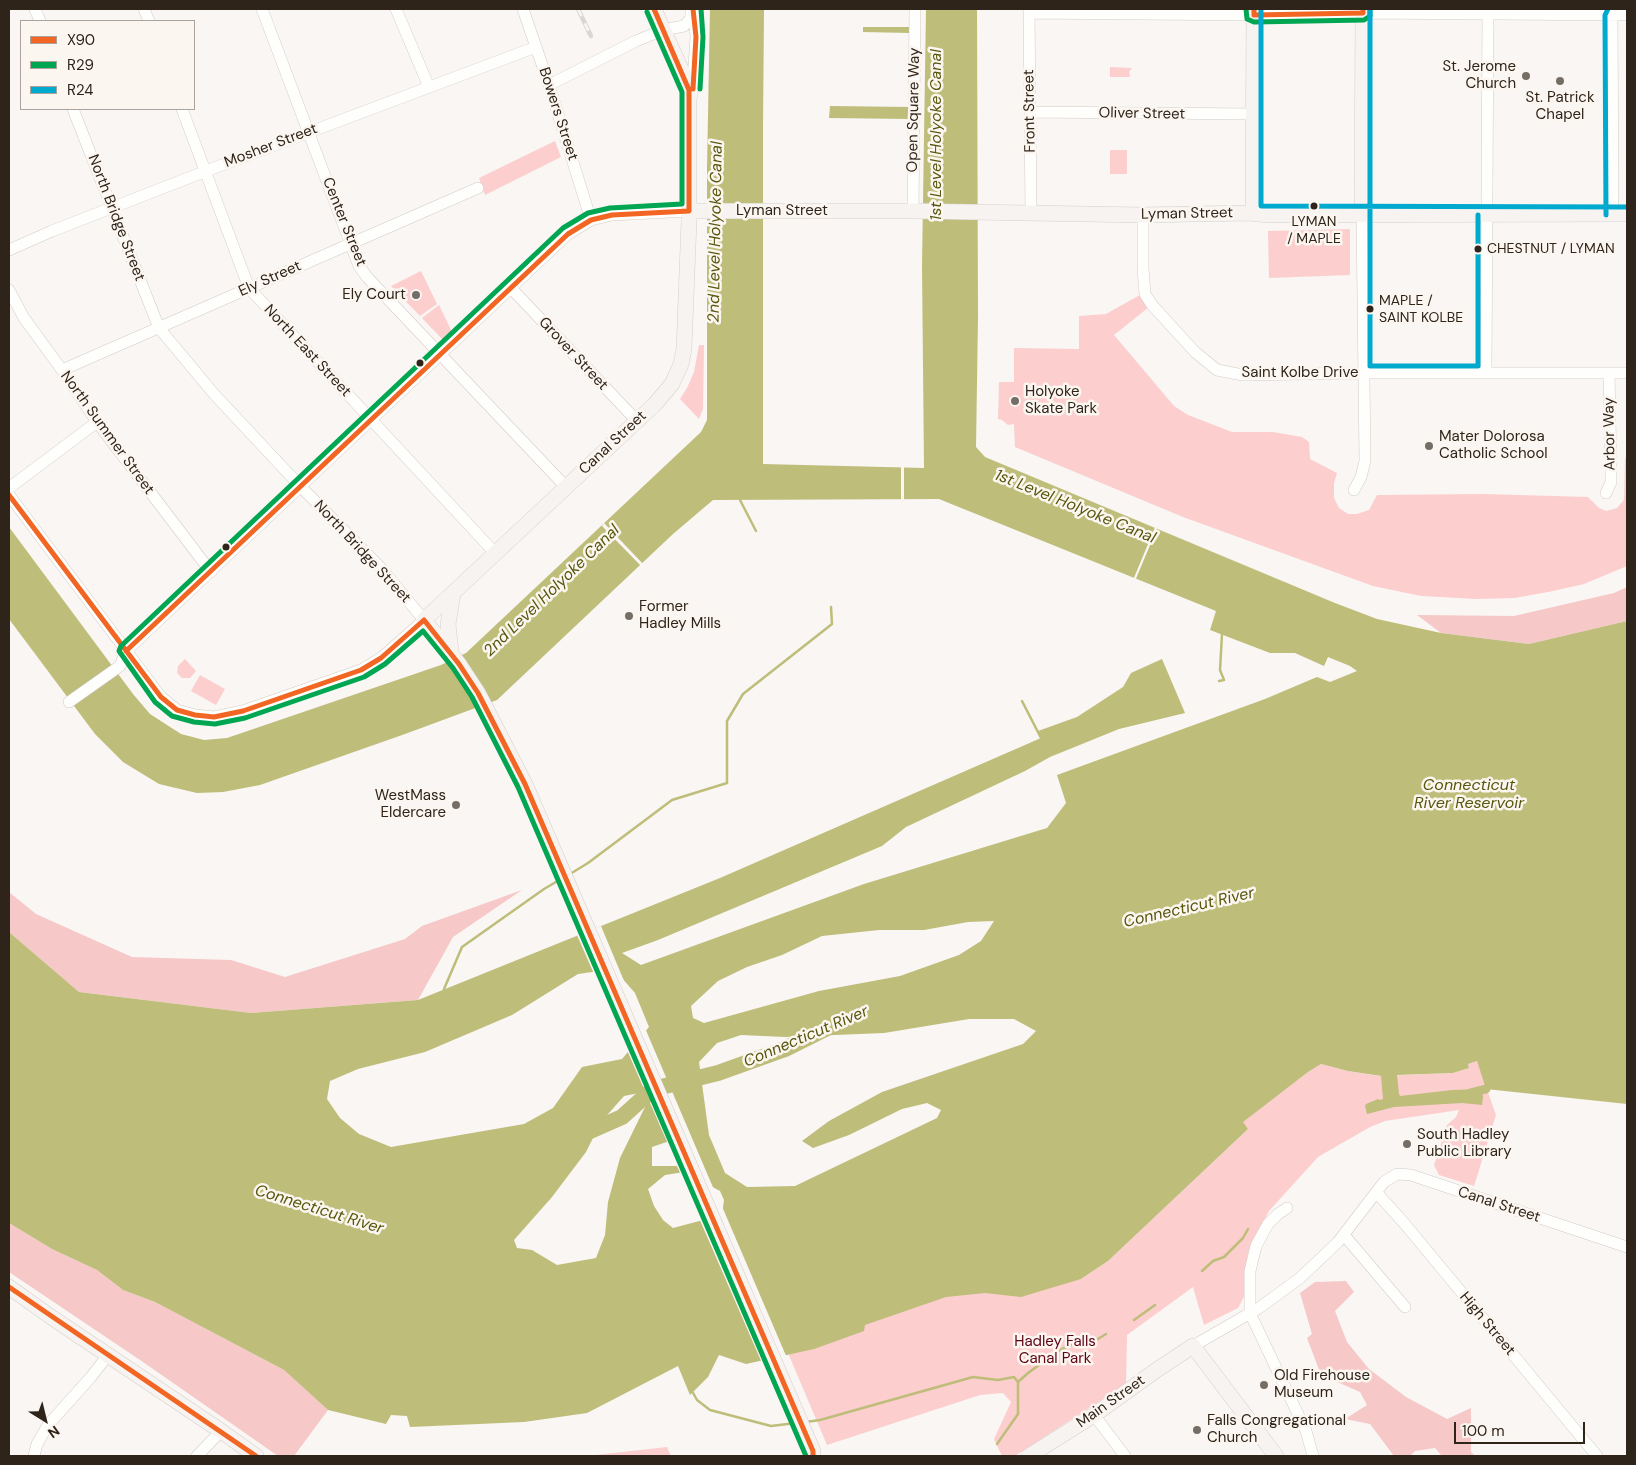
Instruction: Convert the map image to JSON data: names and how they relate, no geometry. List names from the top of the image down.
{
  "streets": {
    "main road": [
      "Lyman Street",
      "North Bridge Street",
      "Canal Street",
      "Main Street"
    ],
    "street": [
      "Open Square Way",
      "Front Street",
      "Bowers Street",
      "Oliver Street",
      "Mosher Street",
      "Center Street",
      "Ely Street",
      "North East Street",
      "Grover Street",
      "Saint Kolbe Drive",
      "North Summer Street",
      "Arbor Way",
      "High Street"
    ]
  },
  "crossings": [
    ["Open Square Way", "Lyman Street"],
    ["Front Street", "Oliver Street"],
    ["Front Street", "Lyman Street"],
    ["Bowers Street", "Mosher Street"],
    ["Bowers Street", "Lyman Street"],
    ["Mosher Street", "North Bridge Street"],
    ["Mosher Street", "Center Street"],
    ["Mosher Street", "North East Street"],
    ["Lyman Street", "North Bridge Street"],
    ["Lyman Street", "Center Street"],
    ["Lyman Street", "North East Street"],
    ["Lyman Street", "Grover Street"],
    ["Lyman Street", "Saint Kolbe Drive"],
    ["Lyman Street", "North Summer Street"],
    ["Lyman Street", "Canal Street"],
    ["North Bridge Street", "Ely Street"],
    ["North Bridge Street", "Canal Street"],
    ["Center Street", "Ely Street"],
    ["Center Street", "Canal Street"],
    ["Ely Street", "North East Street"],
    ["Ely Street", "North Summer Street"],
    ["North East Street", "Canal Street"],
    ["Grover Street", "Canal Street"],
    ["Saint Kolbe Drive", "Arbor Way"],
    ["Canal Street", "High Street"],
    ["Canal Street", "Main Street"]
  ],
  "water": [
    "1st Level Holyoke Canal",
    "2nd Level Holyoke Canal",
    "Connecticut River Reservoir",
    "Connecticut River"
  ],
  "parks": ["Hadley Falls Canal Park"],
  "places": [
    "St. Jerome Church",
    "St. Patrick Chapel",
    "LYMAN / MAPLE",
    "CHESTNUT / LYMAN",
    "Ely Court",
    "MAPLE / SAINT KOLBE",
    "Holyoke Skate Park",
    "Mater Dolorosa Catholic School",
    "Former Hadley Mills",
    "WestMass Eldercare",
    "South Hadley Public Library",
    "Old Firehouse Museum",
    "Falls Congregational Church"
  ],
  "lines": ["transit line X90", "transit line R29", "transit line R24"],
  "legend": ["X90", "R29", "R24"],
  "scale_bar": "100 m",
  "north": "bottom right"
}
